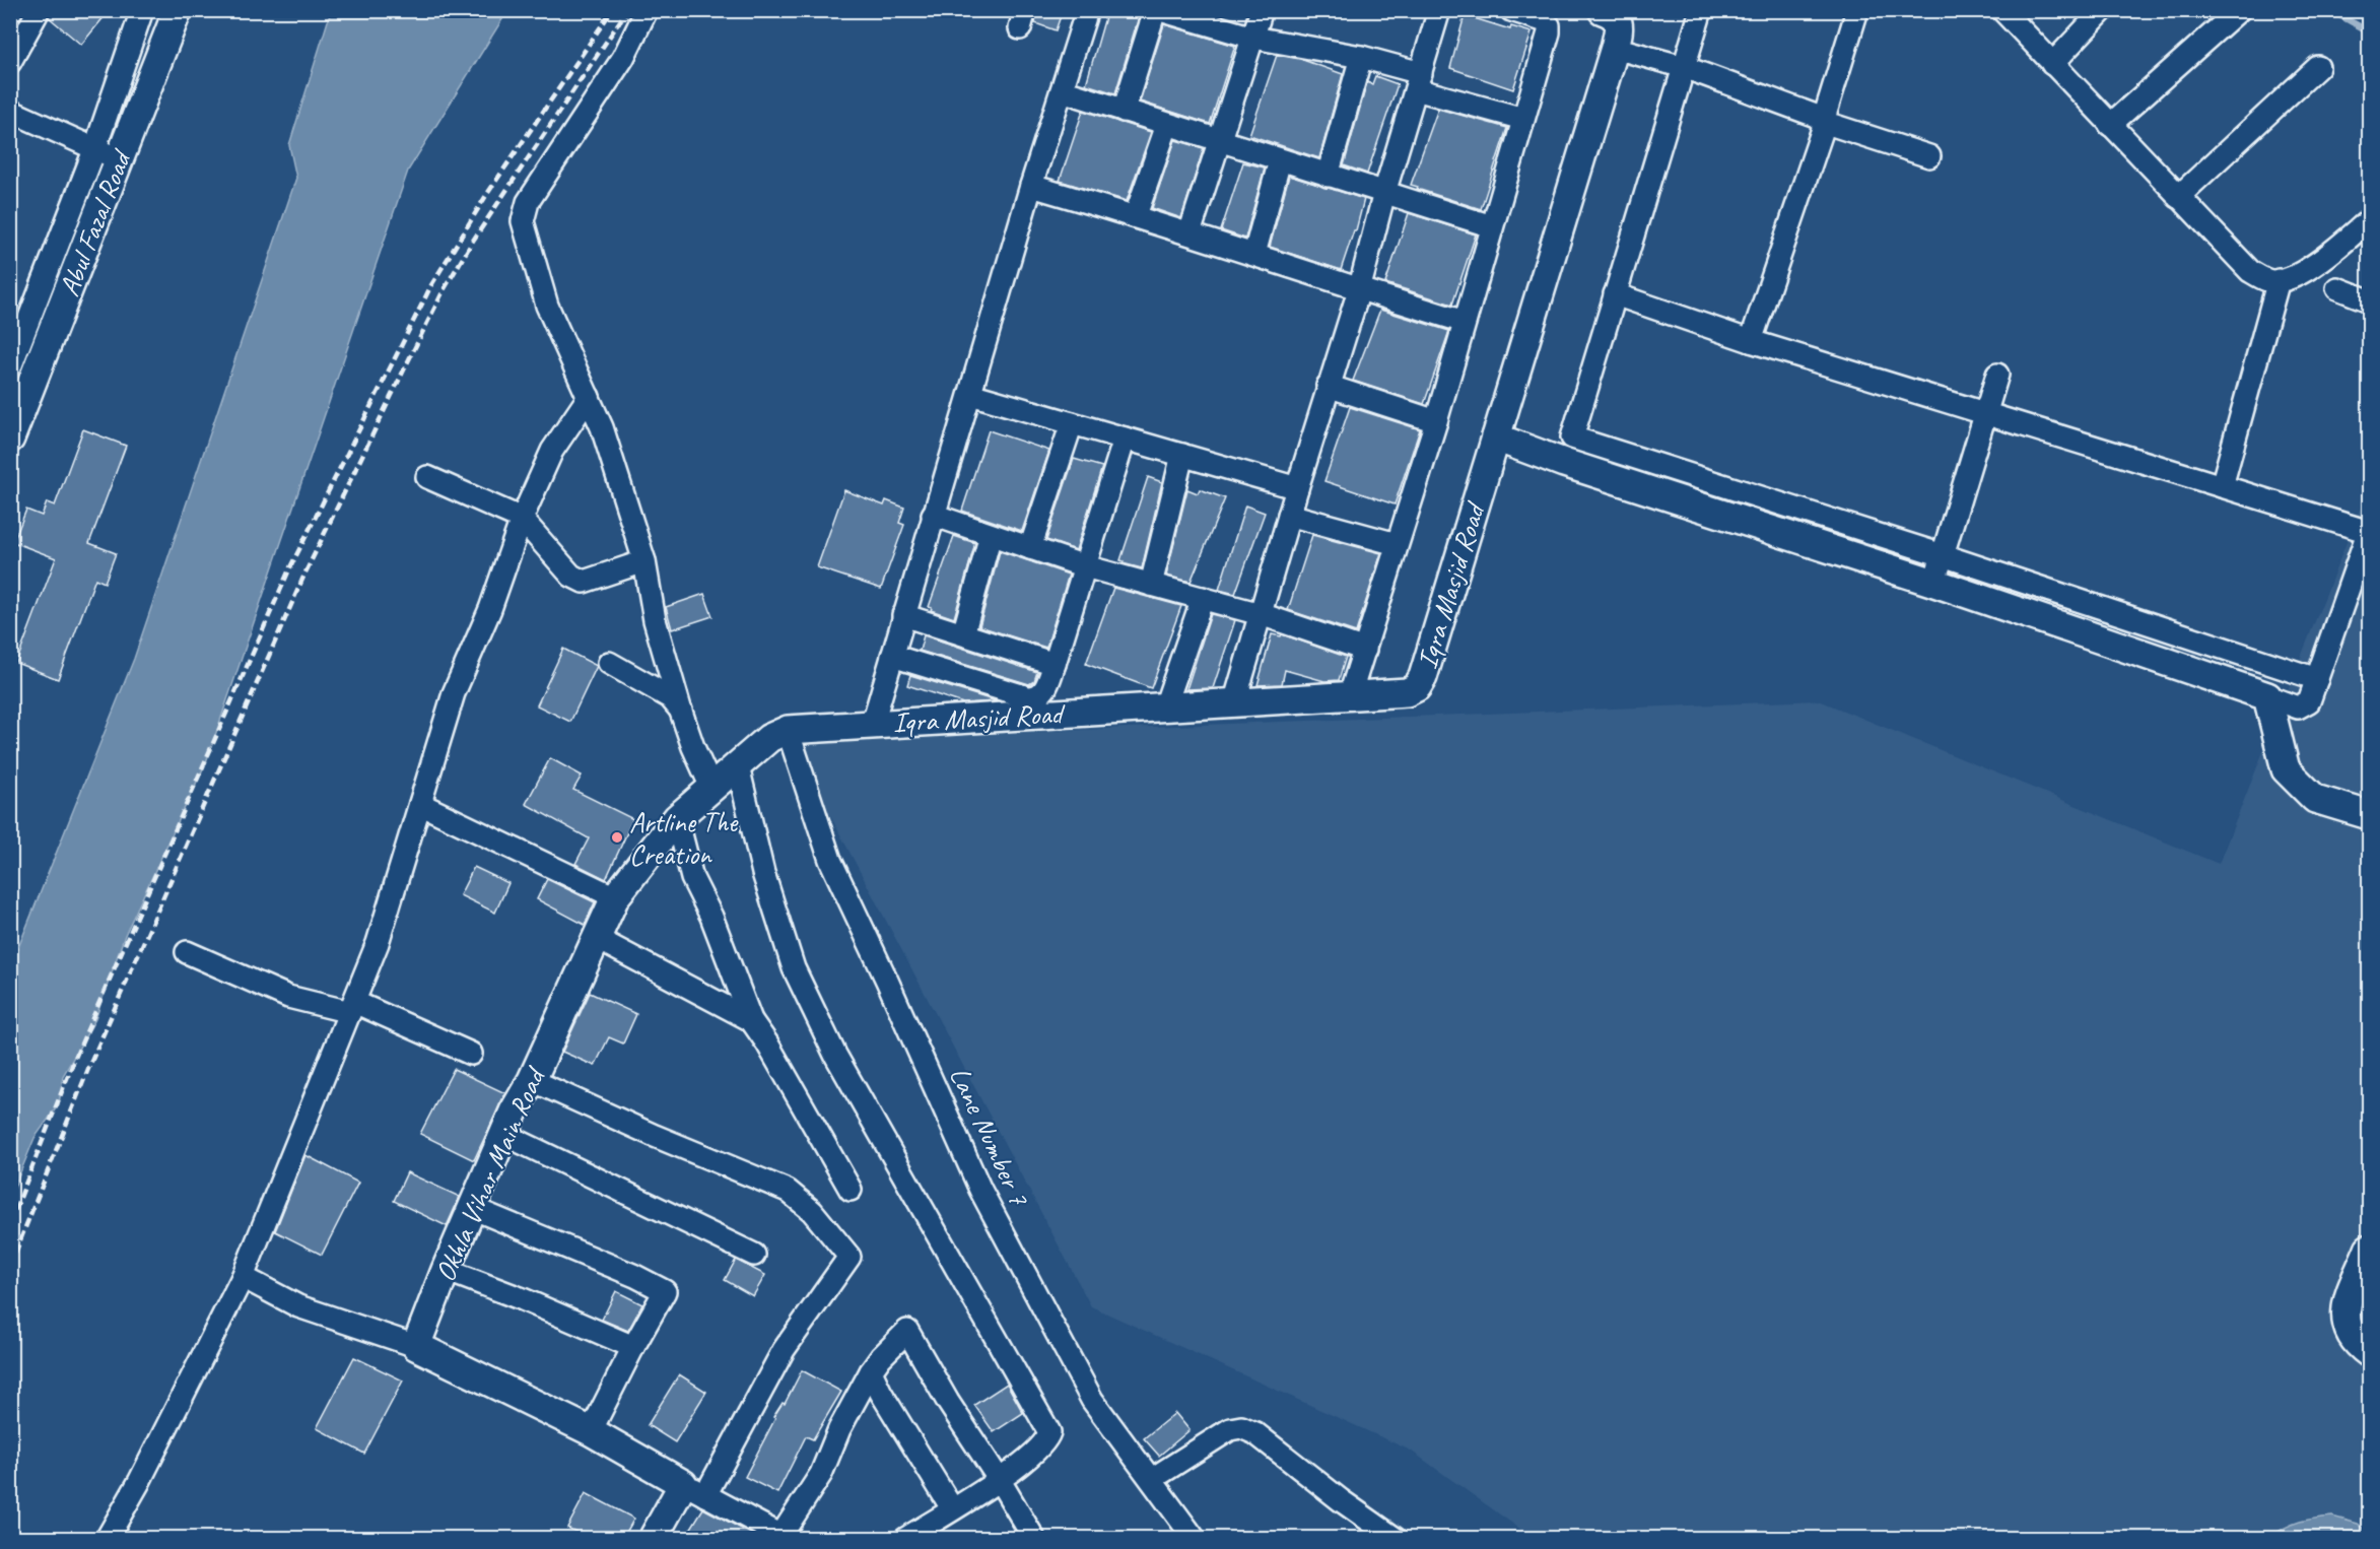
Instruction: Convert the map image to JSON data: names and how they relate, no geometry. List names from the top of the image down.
{
  "streets": {
    "street": [
      "Abul Fazal Road",
      "Iqra Masjid Road",
      "Lane Number 7",
      "Okhla Vihar Main Road"
    ]
  },
  "crossings": [
    ["Iqra Masjid Road", "Lane Number 7"],
    ["Iqra Masjid Road", "Okhla Vihar Main Road"],
    ["Lane Number 7", "Okhla Vihar Main Road"]
  ],
  "places": ["Artline The Creation"]
}
